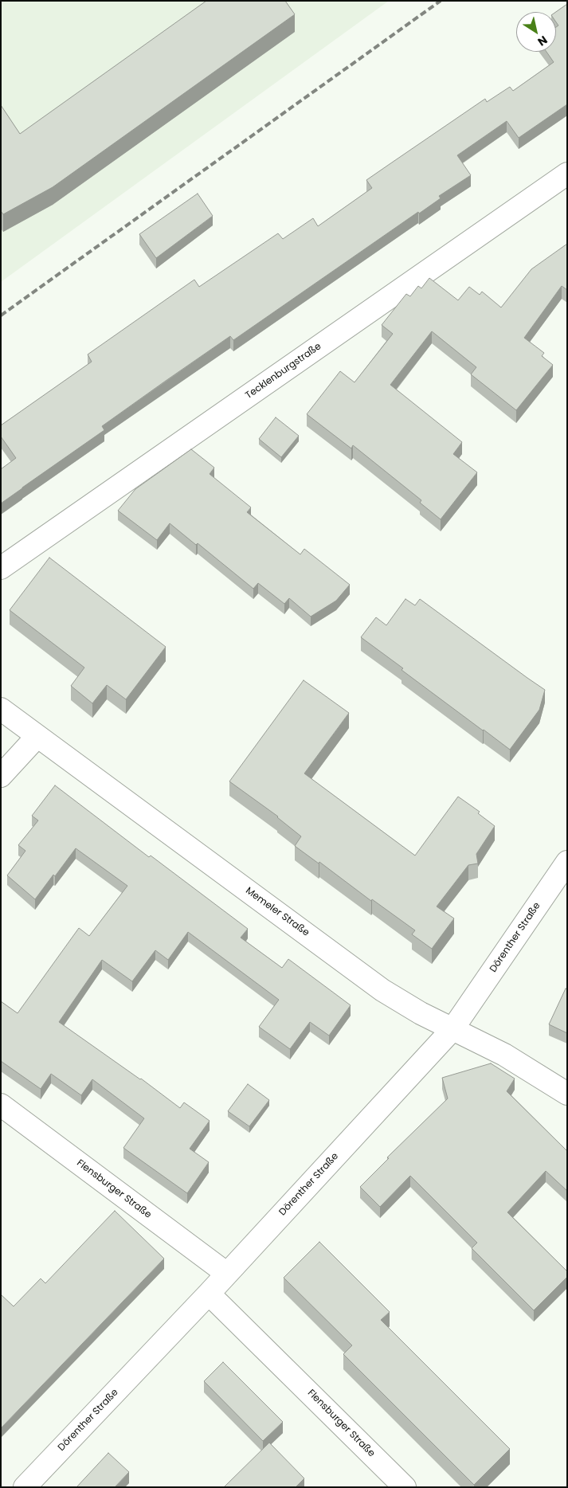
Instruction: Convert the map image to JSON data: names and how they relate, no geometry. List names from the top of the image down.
{
  "streets": {
    "street": [
      "Tecklenburgstraße",
      "Memeler Straße",
      "Dörenther Straße",
      "Flensburger Straße"
    ]
  },
  "crossings": [
    ["Memeler Straße", "Dörenther Straße"],
    ["Dörenther Straße", "Flensburger Straße"]
  ],
  "north": "bottom right"
}
